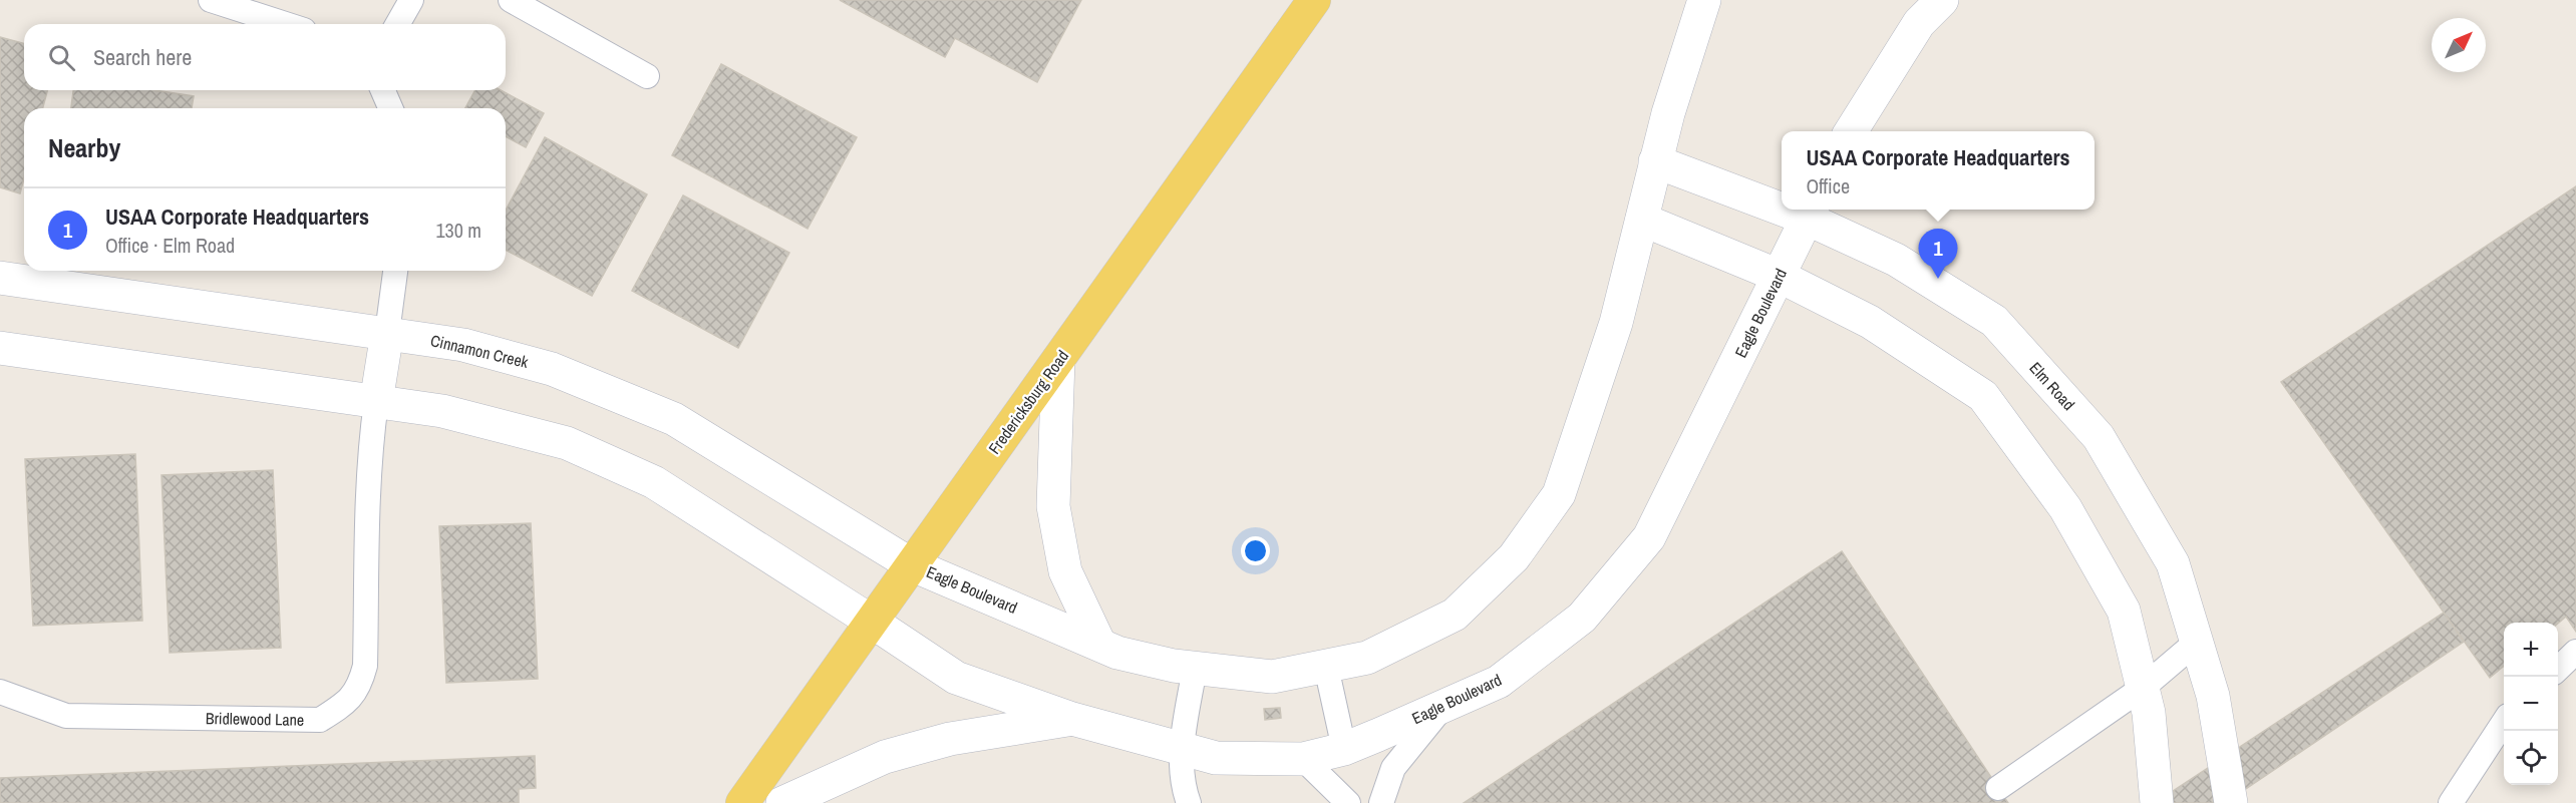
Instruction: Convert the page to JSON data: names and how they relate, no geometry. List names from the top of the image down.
{
  "streets": {
    "main road": ["Fredericksburg Road"],
    "street": ["Eagle Boulevard", "Cinnamon Creek", "Elm Road"],
    "lane": ["Bridlewood Lane"]
  },
  "crossings": [
    ["Eagle Boulevard", "Cinnamon Creek"],
    ["Eagle Boulevard", "Elm Road"],
    ["Eagle Boulevard", "Fredericksburg Road"],
    ["Cinnamon Creek", "Fredericksburg Road"]
  ],
  "north": "top right",
  "page": {
    "search": "Search here",
    "heading": "Nearby",
    "popup": ["USAA Corporate Headquarters", "Office"],
    "list": [
      {
        "mark": "1",
        "name": "USAA Corporate Headquarters",
        "note": "Office · Elm Road",
        "value": "130 m"
      }
    ],
    "pins": "1",
    "map_buttons": ["+", "−"]
  }
}
